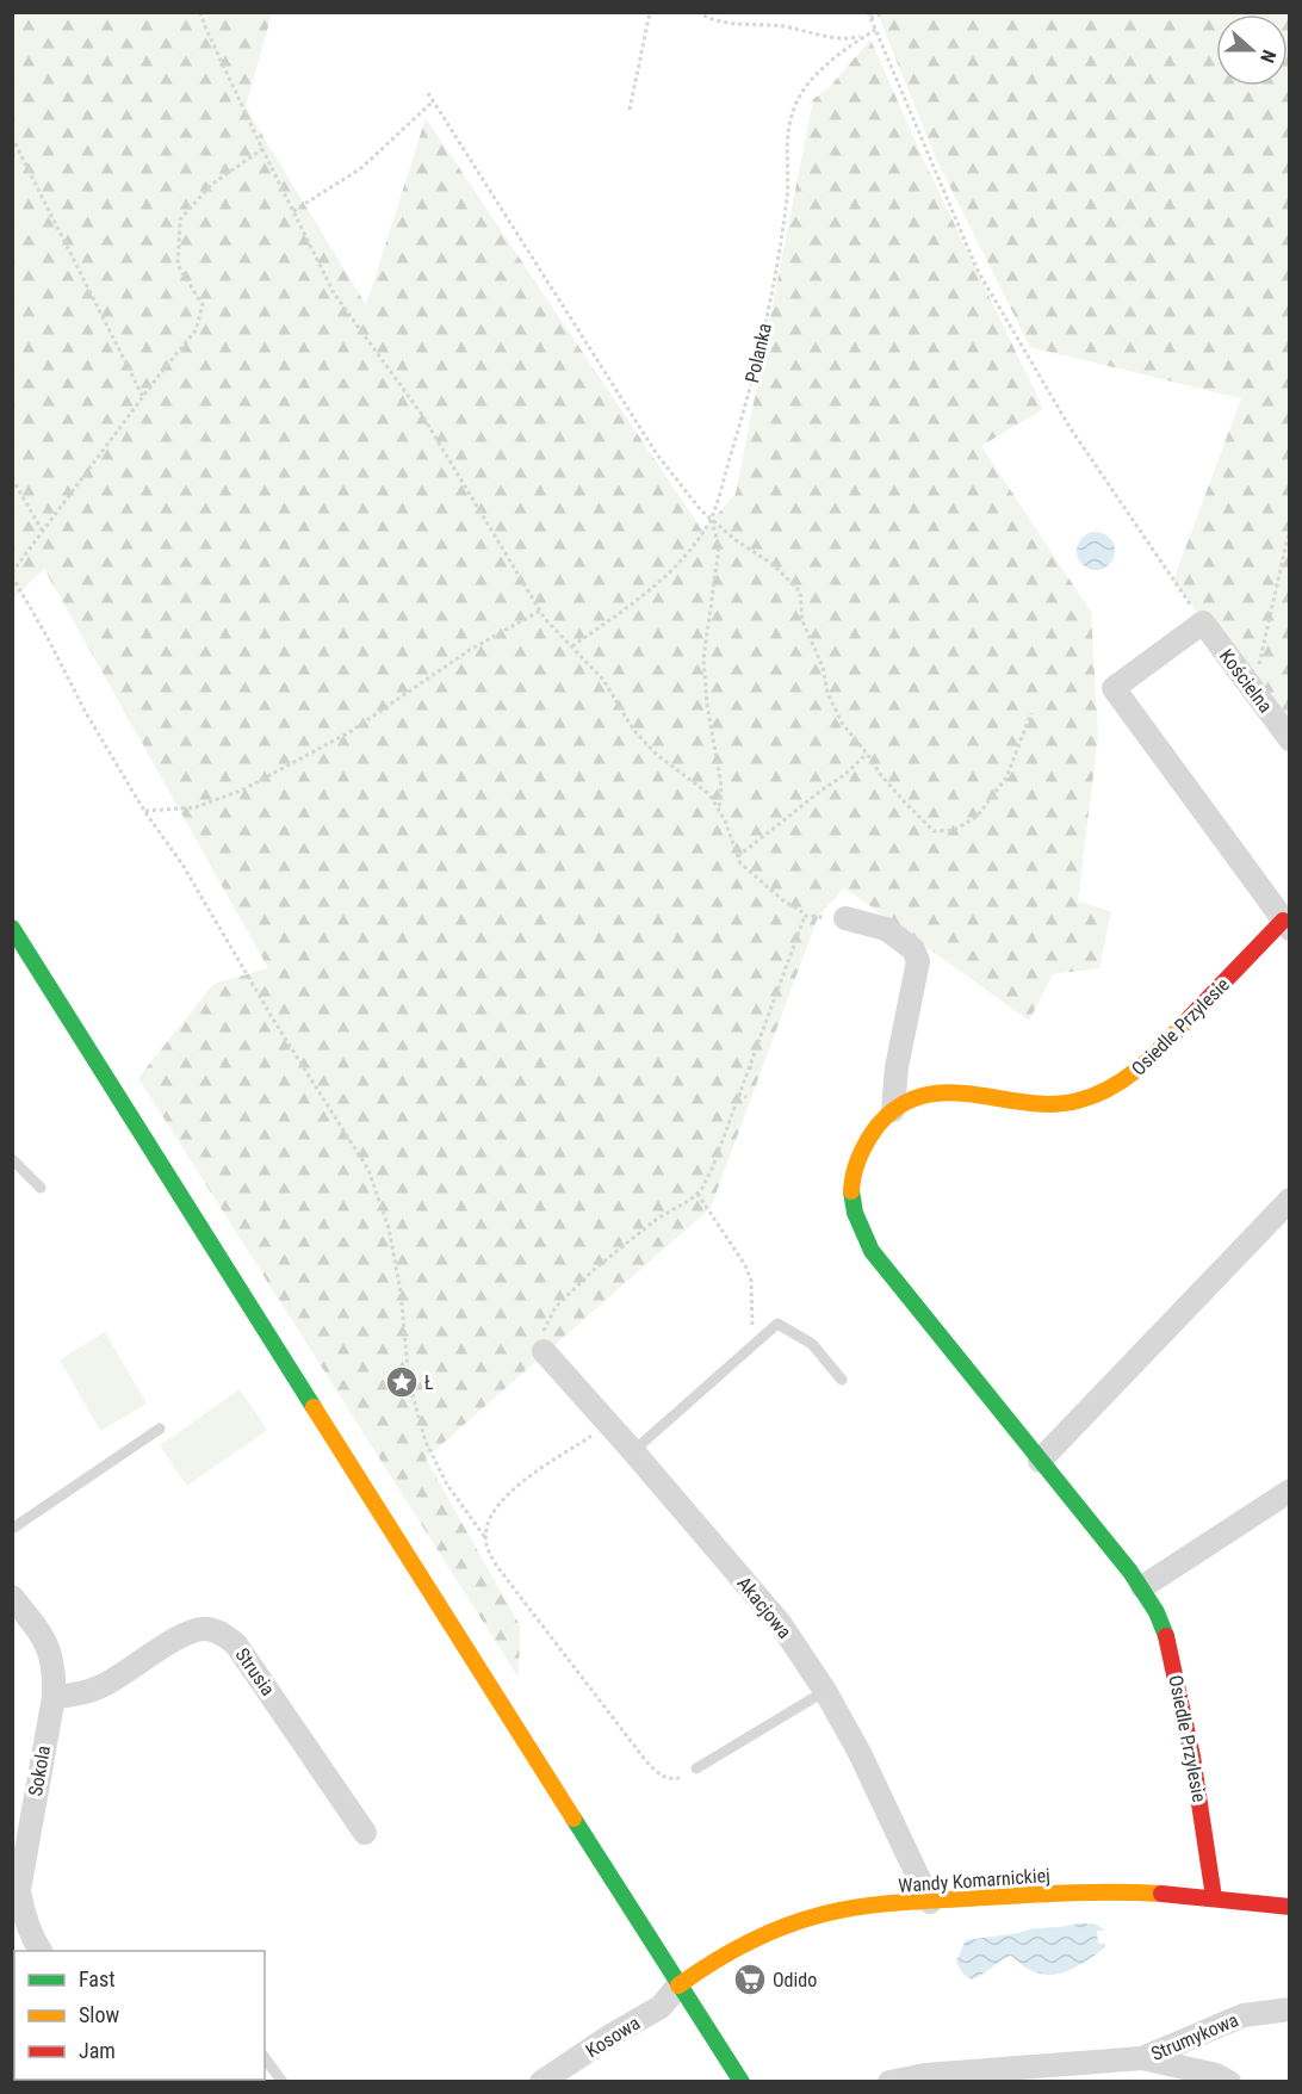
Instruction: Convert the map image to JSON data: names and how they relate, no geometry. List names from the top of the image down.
{
  "streets": {
    "street": [
      "Kościelna",
      "Osiedle Przylesie",
      "Akacjowa",
      "Strusia",
      "Sokola",
      "Wandy Komarnickiej",
      "Kosowa",
      "Strumykowa"
    ],
    "path": ["Polanka"]
  },
  "crossings": [
    ["Kościelna", "Osiedle Przylesie"],
    ["Osiedle Przylesie", "Wandy Komarnickiej"],
    ["Akacjowa", "Wandy Komarnickiej"],
    ["Strusia", "Sokola"],
    ["Wandy Komarnickiej", "Kosowa"]
  ],
  "places": {
    "place": ["Ł"],
    "supermarket": ["Odido"]
  },
  "legend": ["Fast", "Slow", "Jam"],
  "north": "right"
}
